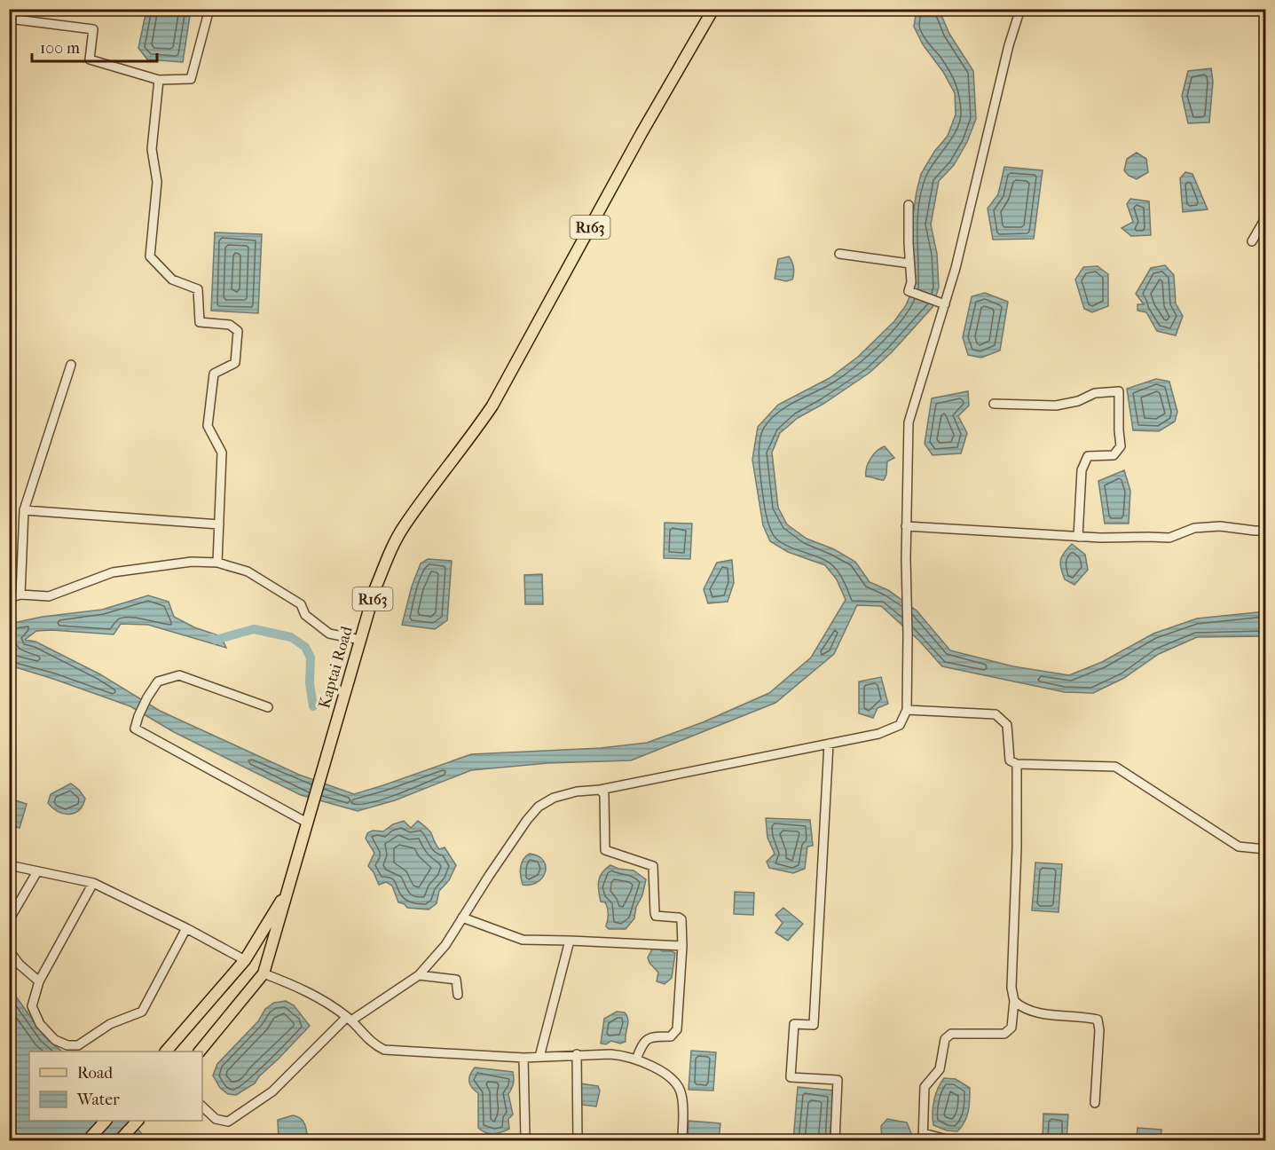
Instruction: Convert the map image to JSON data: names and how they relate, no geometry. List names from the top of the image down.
{
  "streets": {
    "main road": ["R163", "Kaptai Road"]
  },
  "crossings": [
    ["R163", "Kaptai Road"]
  ],
  "legend": ["Road", "Water"],
  "scale_bar": "100 m"
}
